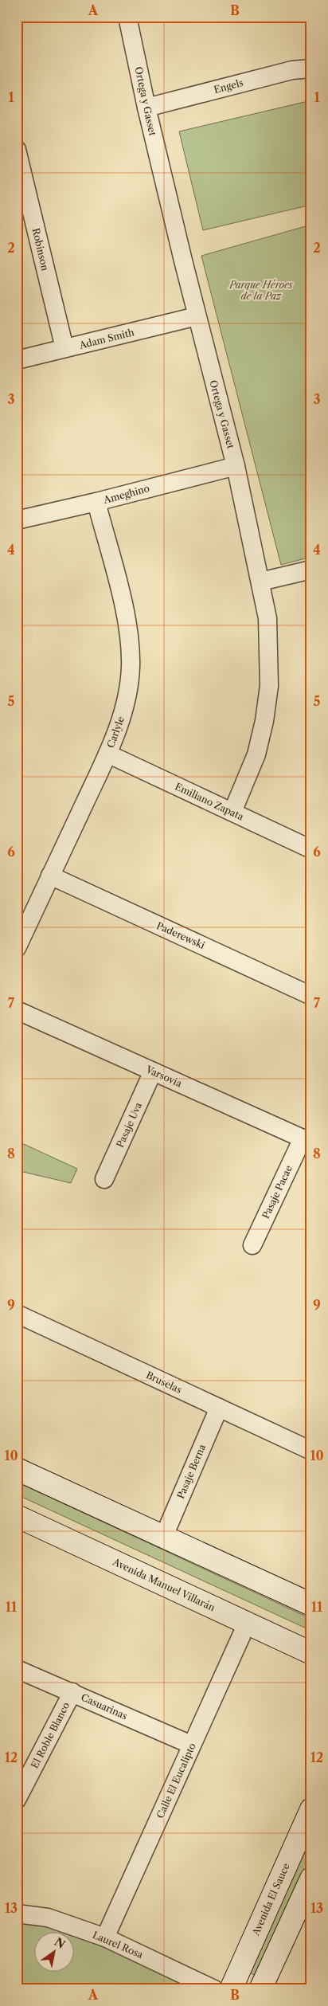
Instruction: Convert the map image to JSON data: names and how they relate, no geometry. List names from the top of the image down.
{
  "streets": {
    "main road": ["Avenida Manuel Villarán", "Avenida El Sauce"],
    "street": [
      "Engels",
      "Ortega y Gasset",
      "Robinson",
      "Adam Smith",
      "Ameghino",
      "Carlyle",
      "Emiliano Zapata",
      "Paderewski",
      "Varsovia",
      "Pasaje Uva",
      "Pasaje Pacae",
      "Bruselas",
      "Pasaje Berna",
      "Casuarinas",
      "El Roble Blanco",
      "Calle El Eucalipto",
      "Laurel Rosa"
    ]
  },
  "crossings": [
    ["Engels", "Ortega y Gasset"],
    ["Ortega y Gasset", "Adam Smith"],
    ["Ortega y Gasset", "Ameghino"],
    ["Ortega y Gasset", "Emiliano Zapata"],
    ["Robinson", "Adam Smith"],
    ["Ameghino", "Carlyle"],
    ["Carlyle", "Emiliano Zapata"],
    ["Carlyle", "Paderewski"],
    ["Varsovia", "Pasaje Uva"],
    ["Varsovia", "Pasaje Pacae"],
    ["Bruselas", "Pasaje Berna"],
    ["Avenida Manuel Villarán", "Calle El Eucalipto"],
    ["Casuarinas", "El Roble Blanco"],
    ["Casuarinas", "Calle El Eucalipto"],
    ["Calle El Eucalipto", "Laurel Rosa"]
  ],
  "parks": ["Parque Héroes de la Paz"],
  "north": "top right",
  "grid": {
    "columns": ["A", "B"],
    "rows": [
      "1",
      "2",
      "3",
      "4",
      "5",
      "6",
      "7",
      "8",
      "9",
      "10",
      "11",
      "12",
      "13"
    ]
  }
}
